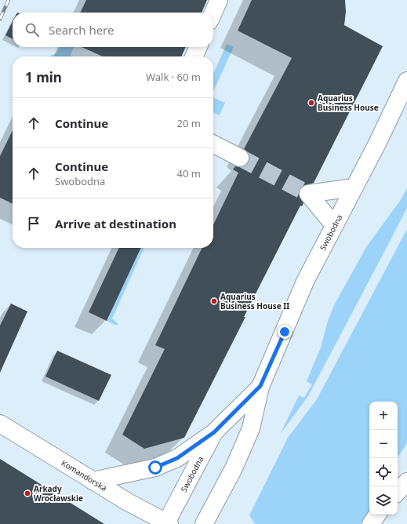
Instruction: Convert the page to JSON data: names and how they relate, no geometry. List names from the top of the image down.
{
  "streets": {
    "street": ["Swobodna", "Komandorska"]
  },
  "crossings": [
    ["Swobodna", "Komandorska"]
  ],
  "places": ["Aquarius Business House", "Aquarius Business House II", "Arkady Wrocławskie"],
  "page": {
    "search": "Search here",
    "heading": ["1 min", "Walk · 60 m"],
    "list": [
      ["Continue", "20 m"],
      ["Continue", "Swobodna", "40 m"],
      "Arrive at destination"
    ],
    "map_buttons": ["+", "−"]
  }
}
